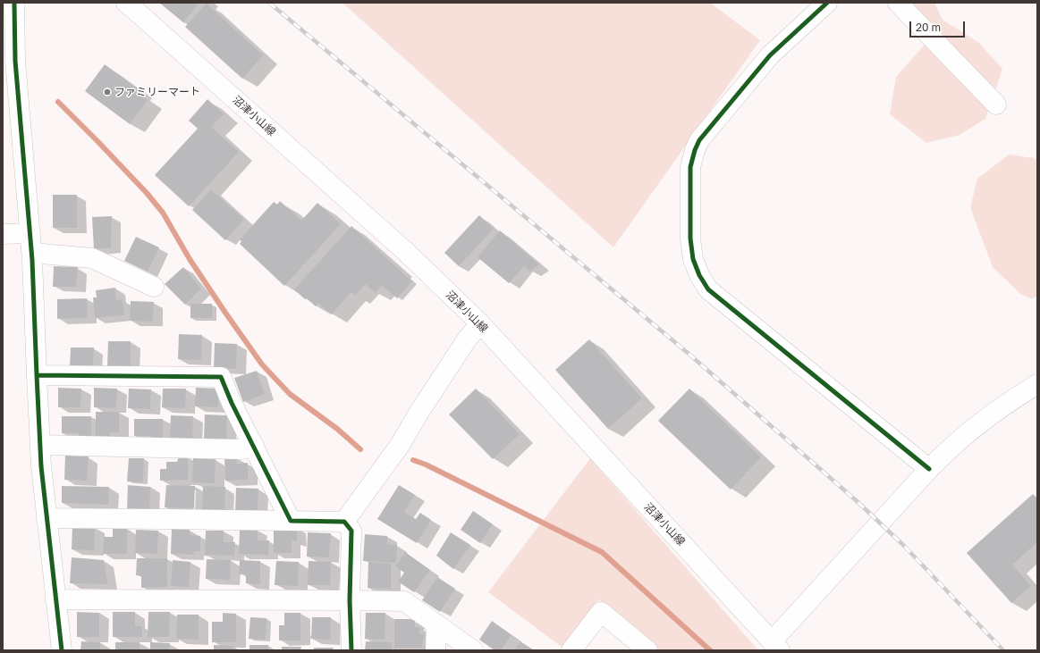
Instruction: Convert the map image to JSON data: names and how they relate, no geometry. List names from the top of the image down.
{
  "streets": {
    "street": ["沼津小山線"]
  },
  "places": ["ファミリーマート"],
  "scale_bar": "20 m"
}
